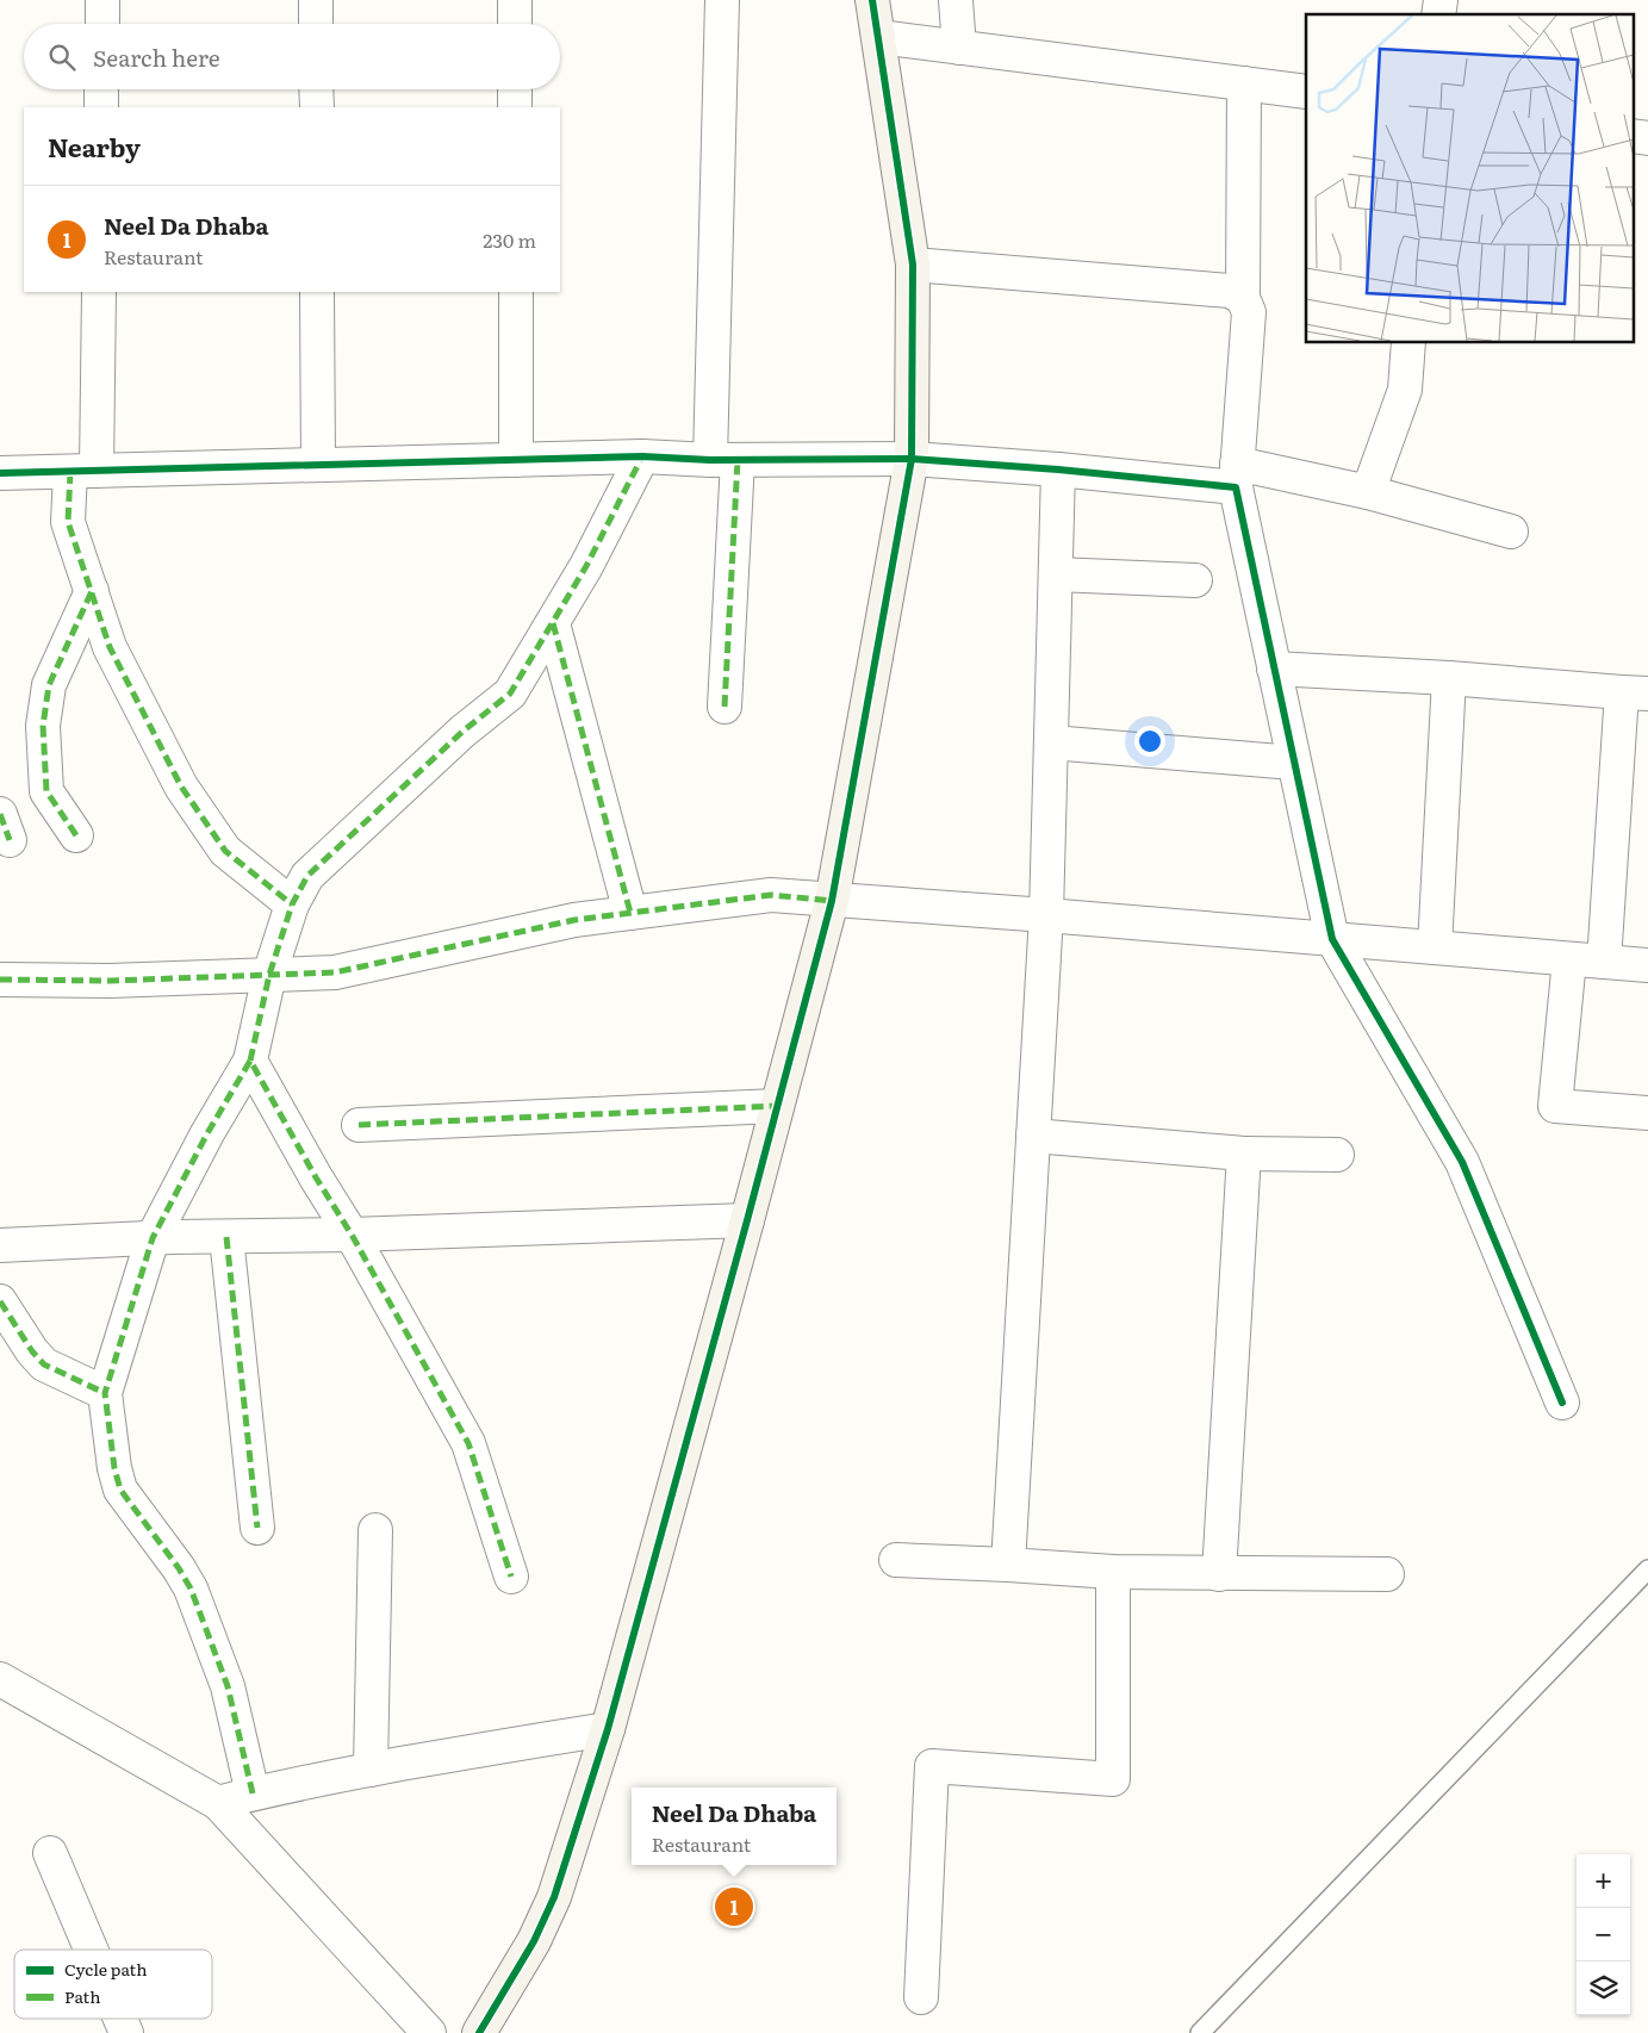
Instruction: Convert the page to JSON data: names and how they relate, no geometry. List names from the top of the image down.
{
  "legend": ["Cycle path", "Path"],
  "page": {
    "search": "Search here",
    "heading": "Nearby",
    "list": [
      {
        "mark": "1",
        "name": "Neel Da Dhaba",
        "note": "Restaurant",
        "value": "230 m"
      }
    ],
    "popup": ["Neel Da Dhaba", "Restaurant"],
    "map_buttons": ["+", "−"],
    "pins": "1"
  }
}
